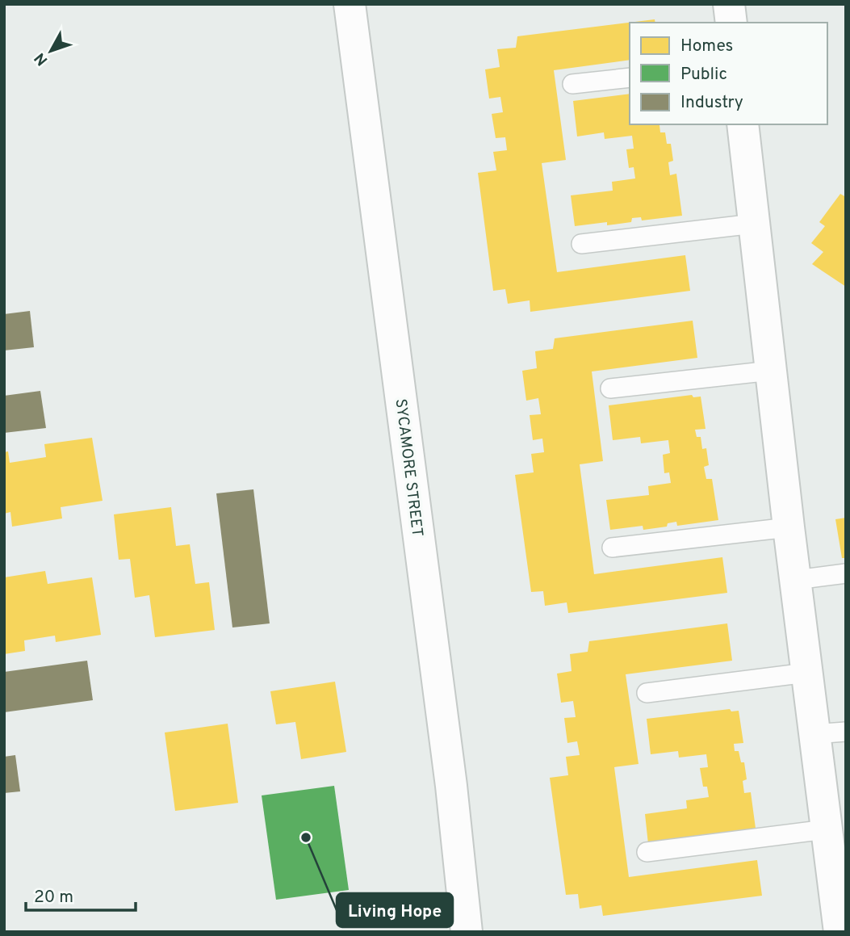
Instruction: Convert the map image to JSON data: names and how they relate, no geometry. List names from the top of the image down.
{
  "streets": {
    "street": ["SYCAMORE STREET"]
  },
  "places": ["Living Hope"],
  "legend": ["Homes", "Public", "Industry"],
  "scale_bar": "20 m",
  "north": "bottom left"
}
